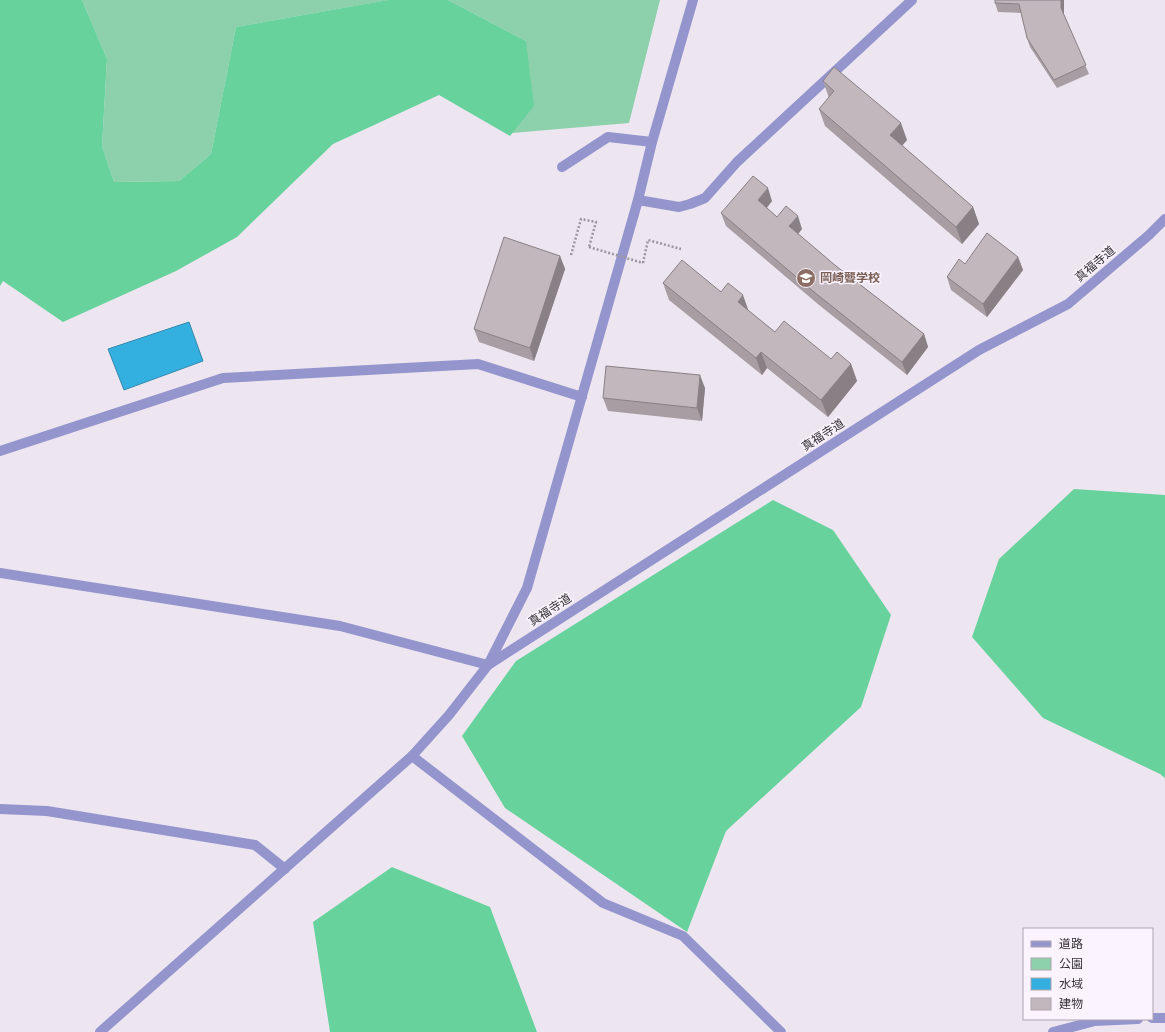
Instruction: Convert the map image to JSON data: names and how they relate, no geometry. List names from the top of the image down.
{
  "streets": {
    "street": ["真福寺道"]
  },
  "places": {
    "school or university": ["岡崎聾学校"]
  },
  "legend": [
    "道路",
    "公園",
    "水域",
    "建物"
  ]
}
